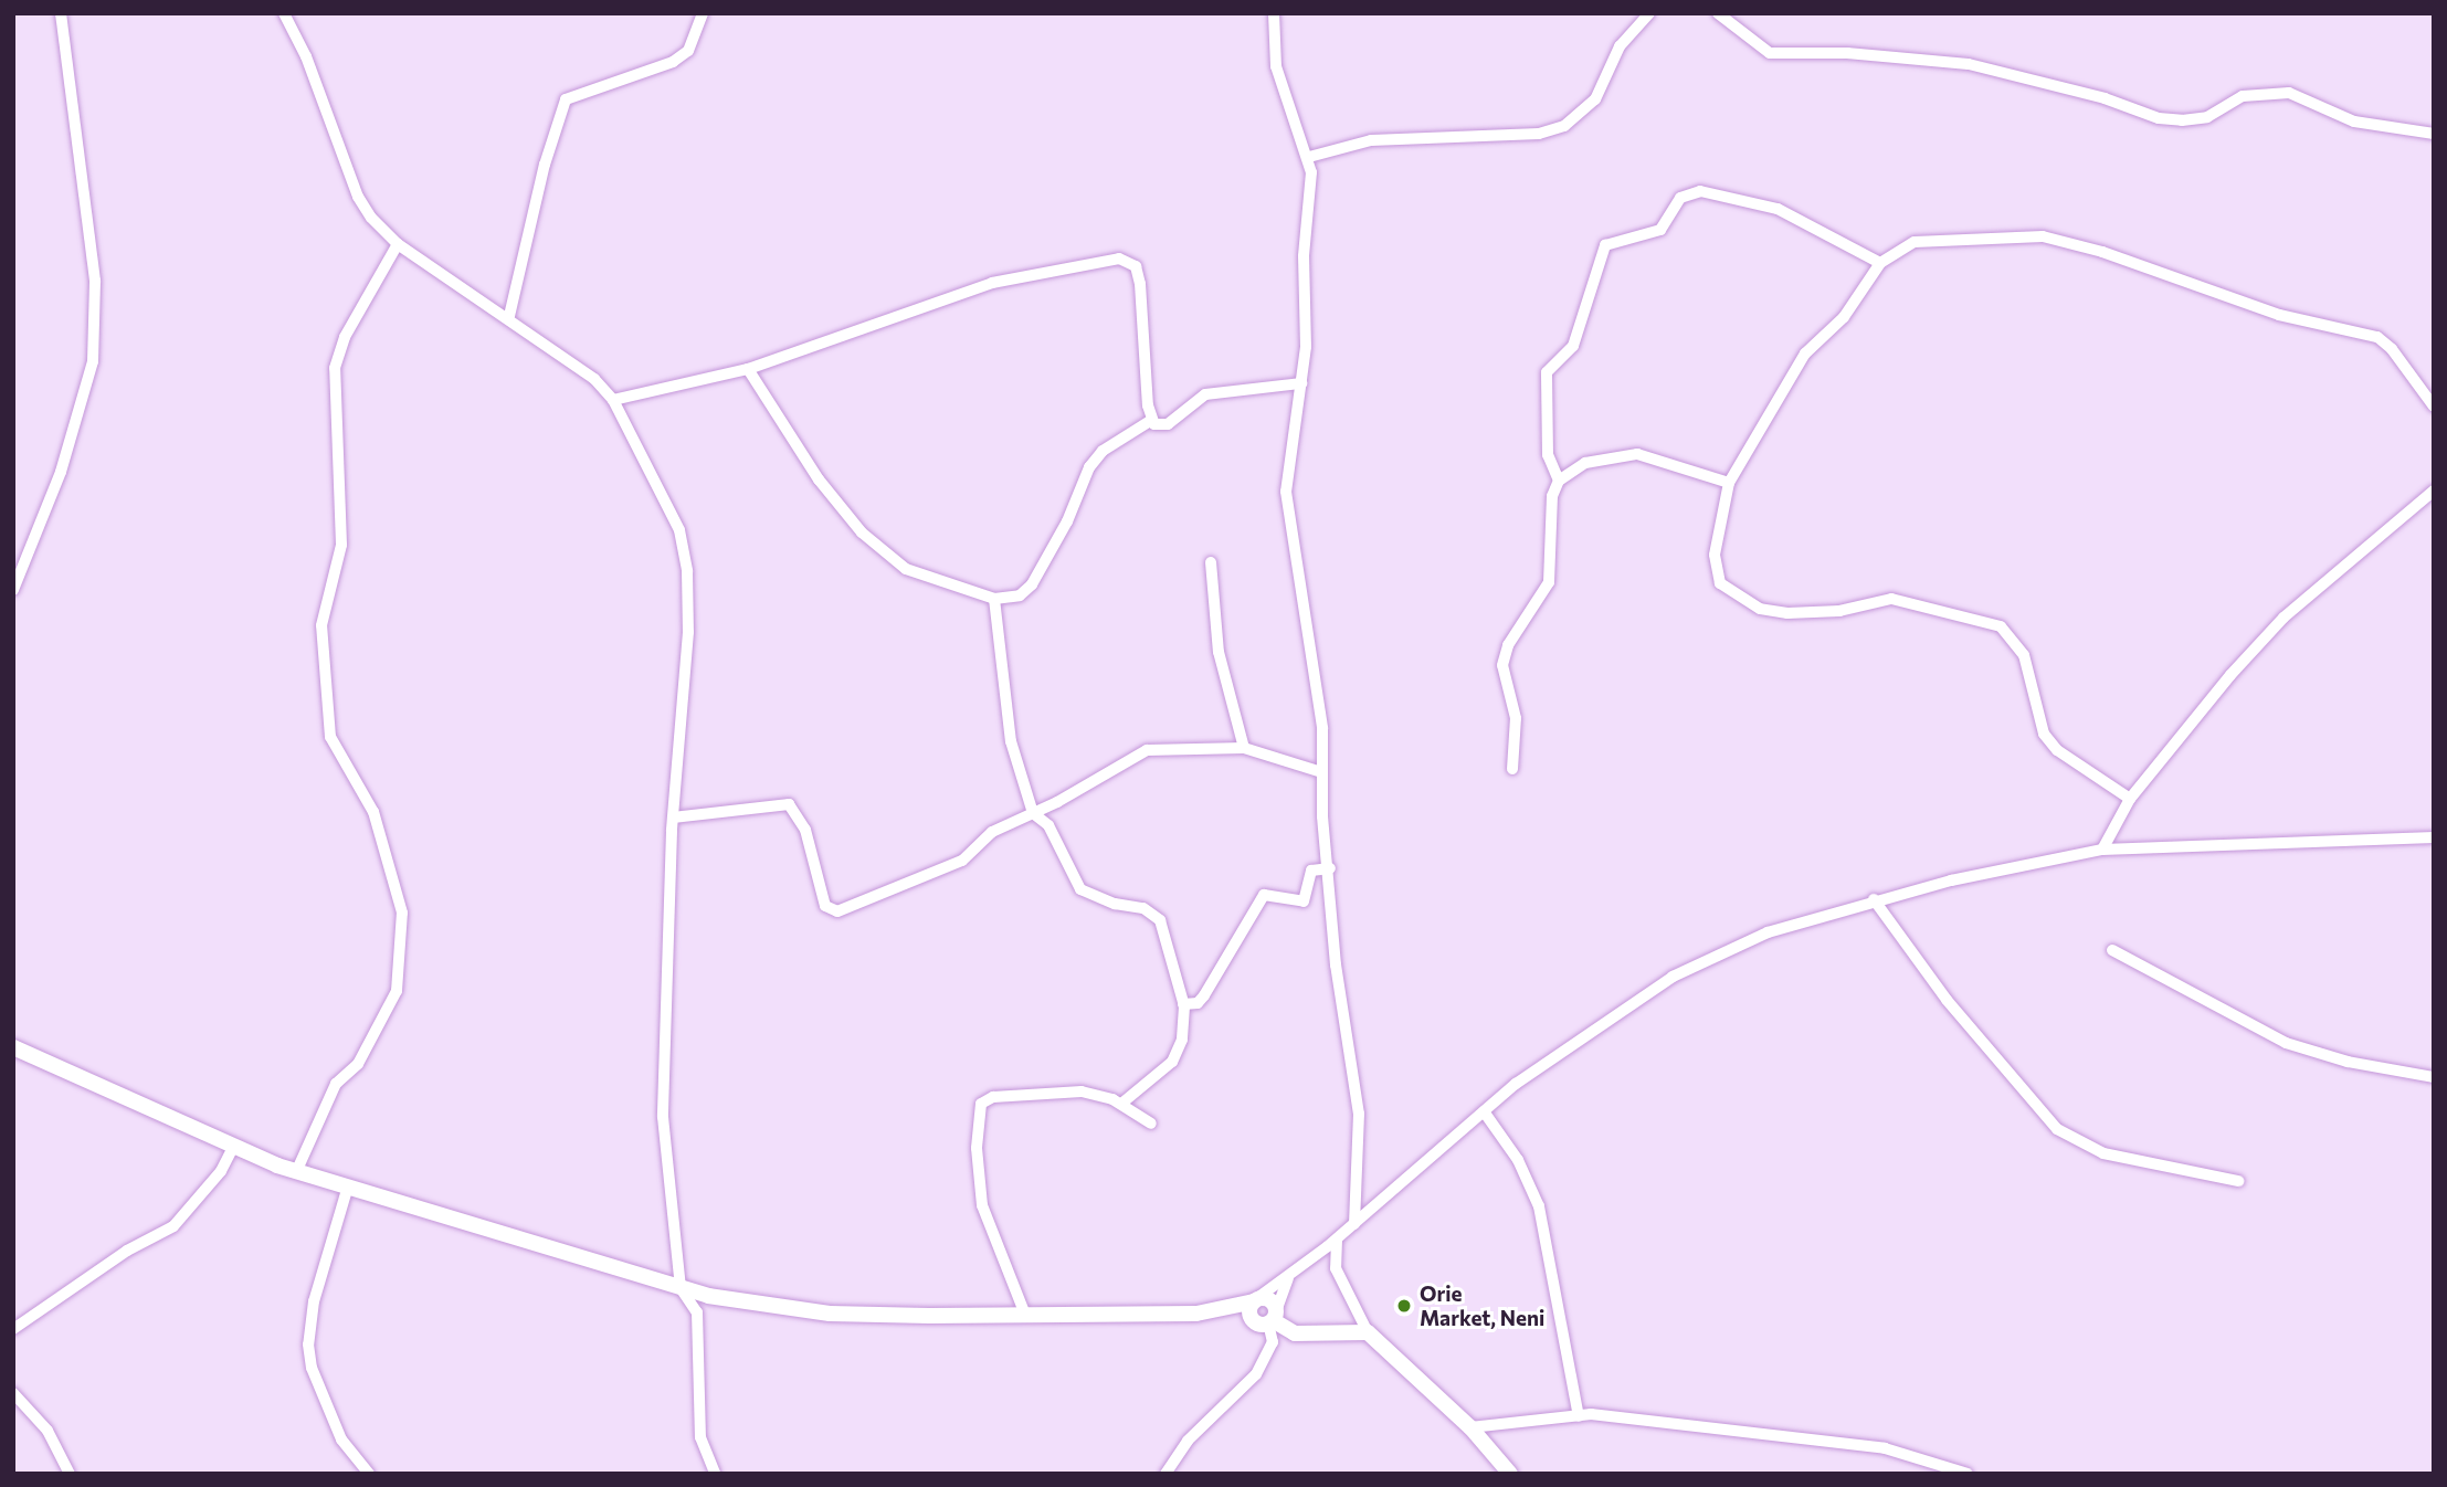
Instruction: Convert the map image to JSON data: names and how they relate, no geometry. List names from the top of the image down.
{
  "places": ["Orie Market, Neni"]
}
